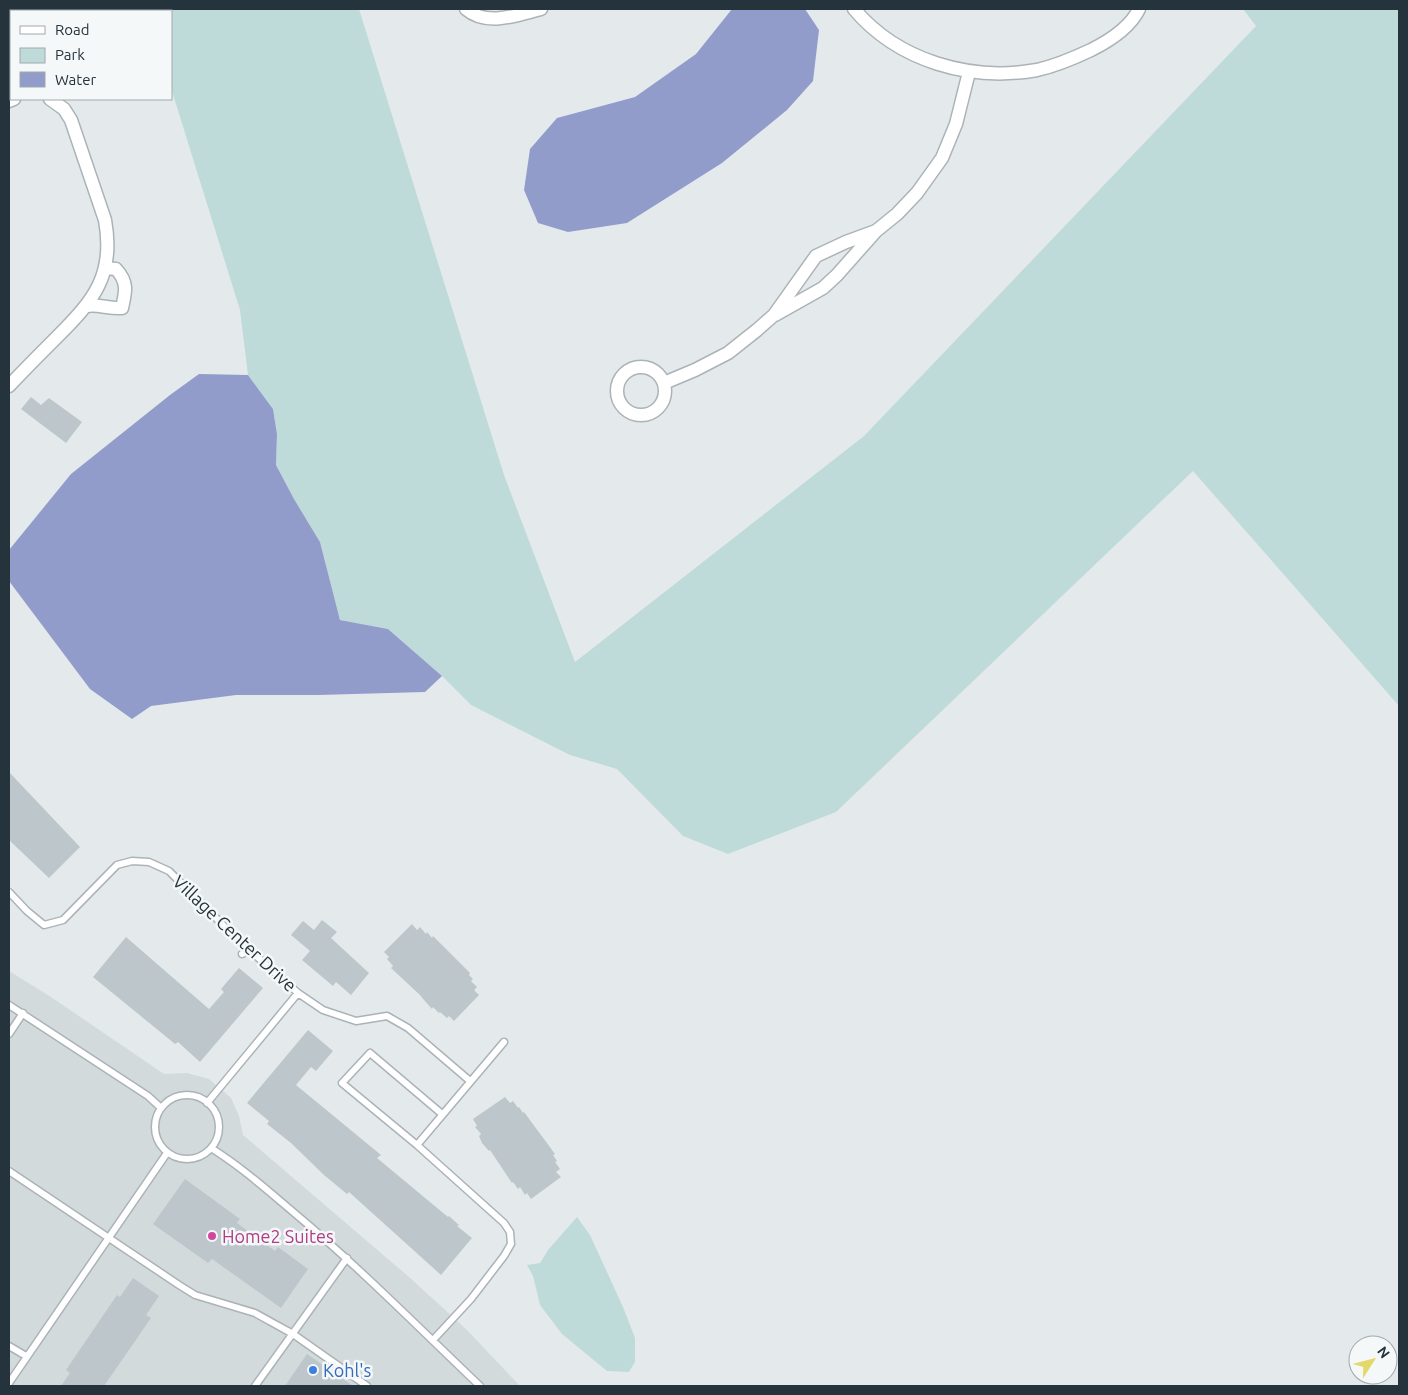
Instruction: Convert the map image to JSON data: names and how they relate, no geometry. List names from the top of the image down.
{
  "streets": {
    "lane": ["Village Center Drive"]
  },
  "places": ["Home2 Suites", "Kohl's"],
  "legend": ["Road", "Park", "Water"],
  "north": "top right"
}
